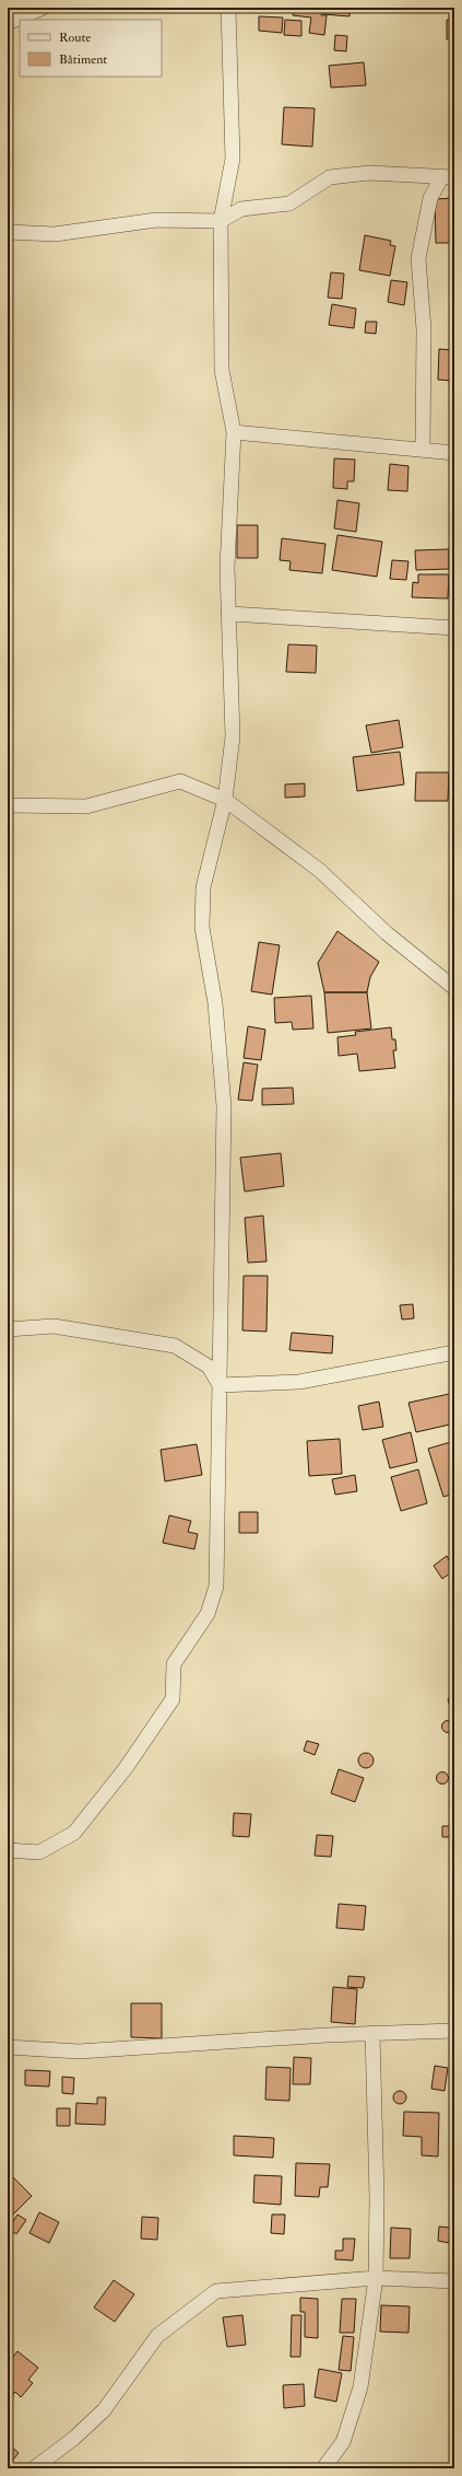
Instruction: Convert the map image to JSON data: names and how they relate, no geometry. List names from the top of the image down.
{
  "legend": ["Route", "Bâtiment"]
}
